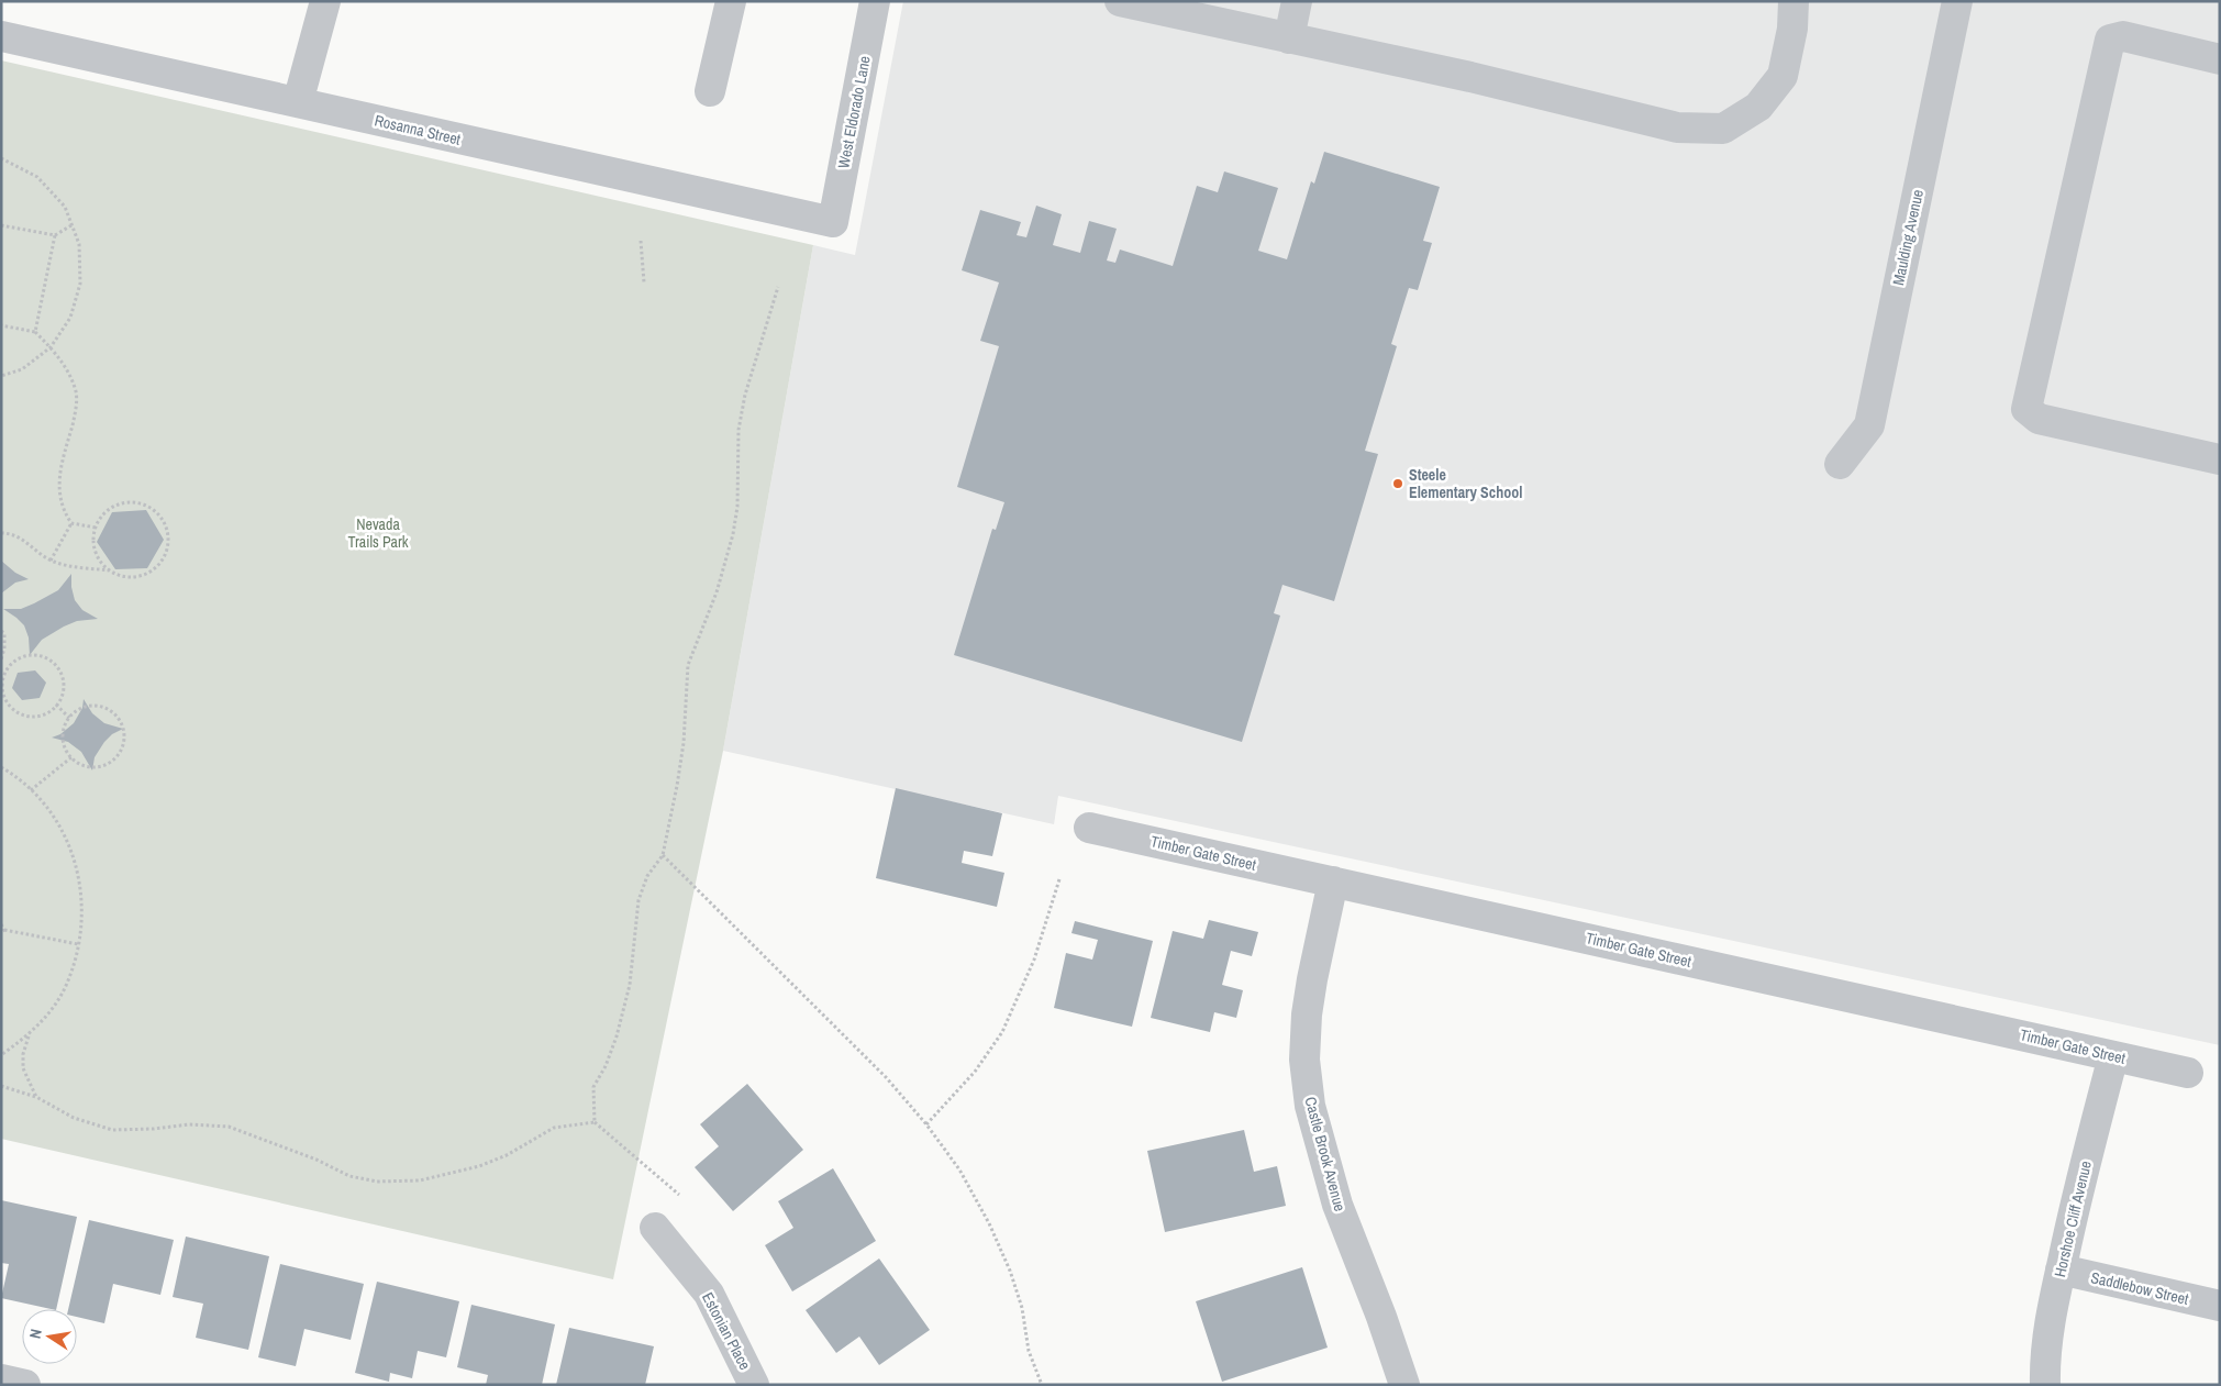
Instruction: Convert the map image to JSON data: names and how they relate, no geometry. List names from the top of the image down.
{
  "streets": {
    "street": [
      "West Eldorado Lane",
      "Rosanna Street",
      "Maulding Avenue",
      "Timber Gate Street",
      "Castle Brook Avenue",
      "Horshoe Cliff Avenue",
      "Saddlebow Street",
      "Estonian Place"
    ]
  },
  "crossings": [
    ["West Eldorado Lane", "Rosanna Street"],
    ["Timber Gate Street", "Castle Brook Avenue"],
    ["Timber Gate Street", "Horshoe Cliff Avenue"],
    ["Horshoe Cliff Avenue", "Saddlebow Street"]
  ],
  "parks": ["Nevada Trails Park"],
  "places": ["Steele Elementary School"],
  "north": "left"
}
